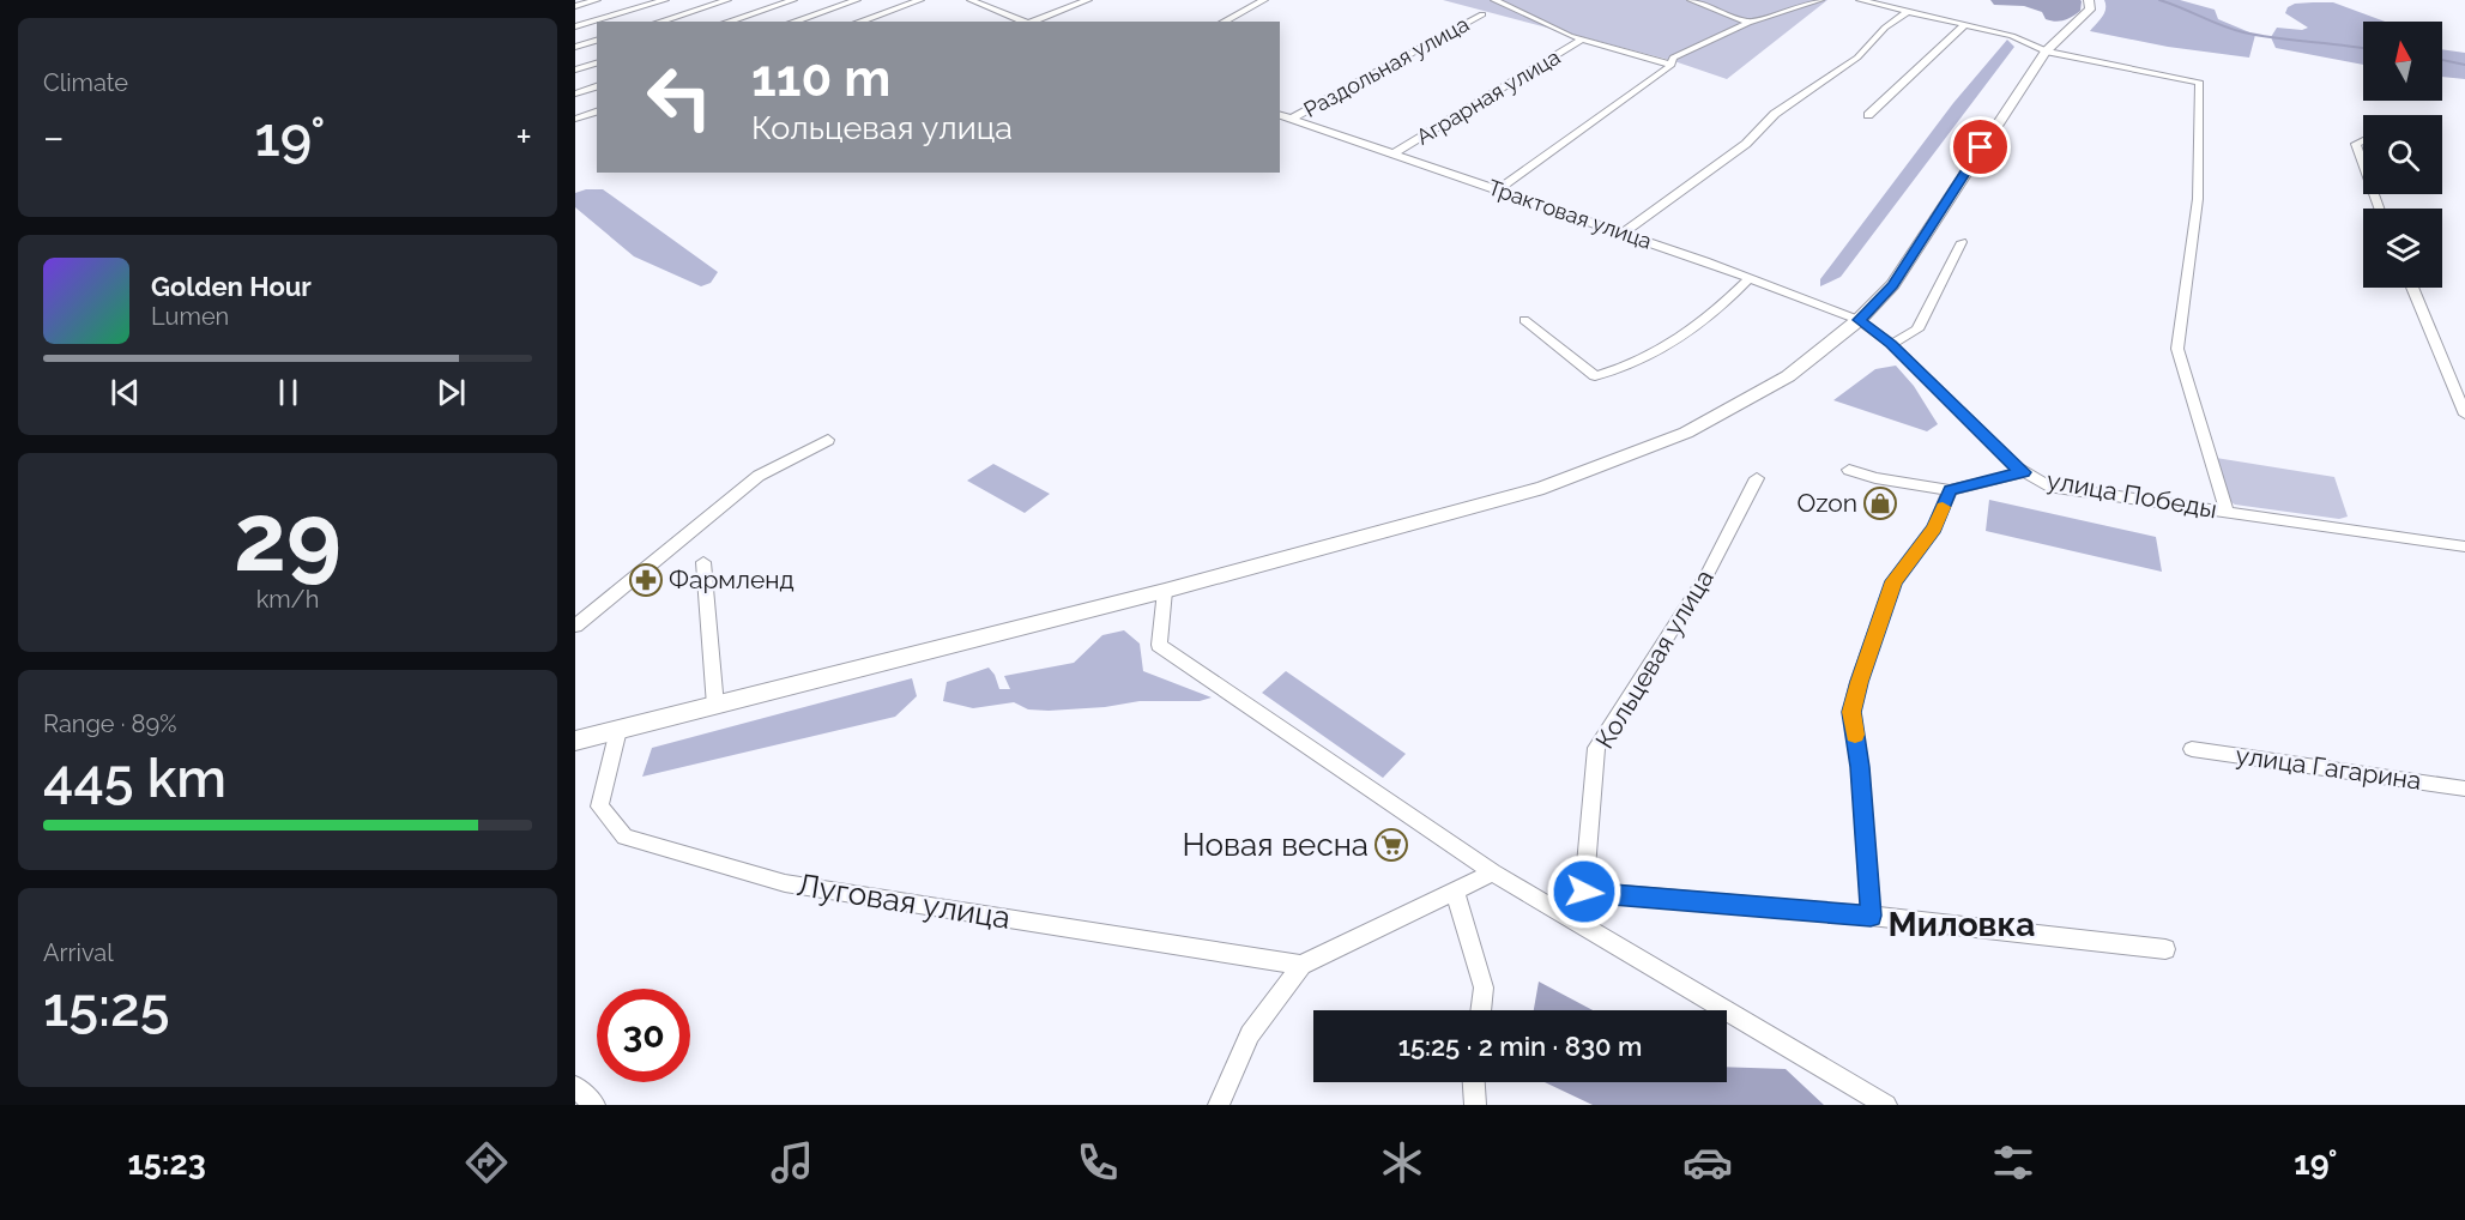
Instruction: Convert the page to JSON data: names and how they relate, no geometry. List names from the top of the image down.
{
  "streets": {
    "street": [
      "Раздольная улица",
      "Аграрная улица",
      "Трактовая улица",
      "улица Победы",
      "Кольцевая улица",
      "улица Гагарина",
      "Луговая улица"
    ]
  },
  "crossings": [
    ["Раздольная улица", "Трактовая улица"],
    ["Аграрная улица", "Трактовая улица"],
    ["Трактовая улица", "улица Победы"]
  ],
  "districts": ["Миловка"],
  "places": {
    "shop": ["Ozon"],
    "pharmacy": ["Фармленд"],
    "supermarket": ["Новая весна"]
  },
  "north": "top",
  "page": {
    "tile": [
      "Climate",
      ["29", "km/h"],
      ["Range · 89%", "445 km"],
      ["Arrival", "15:25"]
    ],
    "turn": ["110 m", "Кольцевая улица"],
    "heat": ["−", "19°", "+"],
    "song": ["Golden Hour", "Lumen"],
    "limit": "30",
    "trip": "15:25 · 2 min · 830 m",
    "tabs": ["15:23", "19°"]
  }
}
